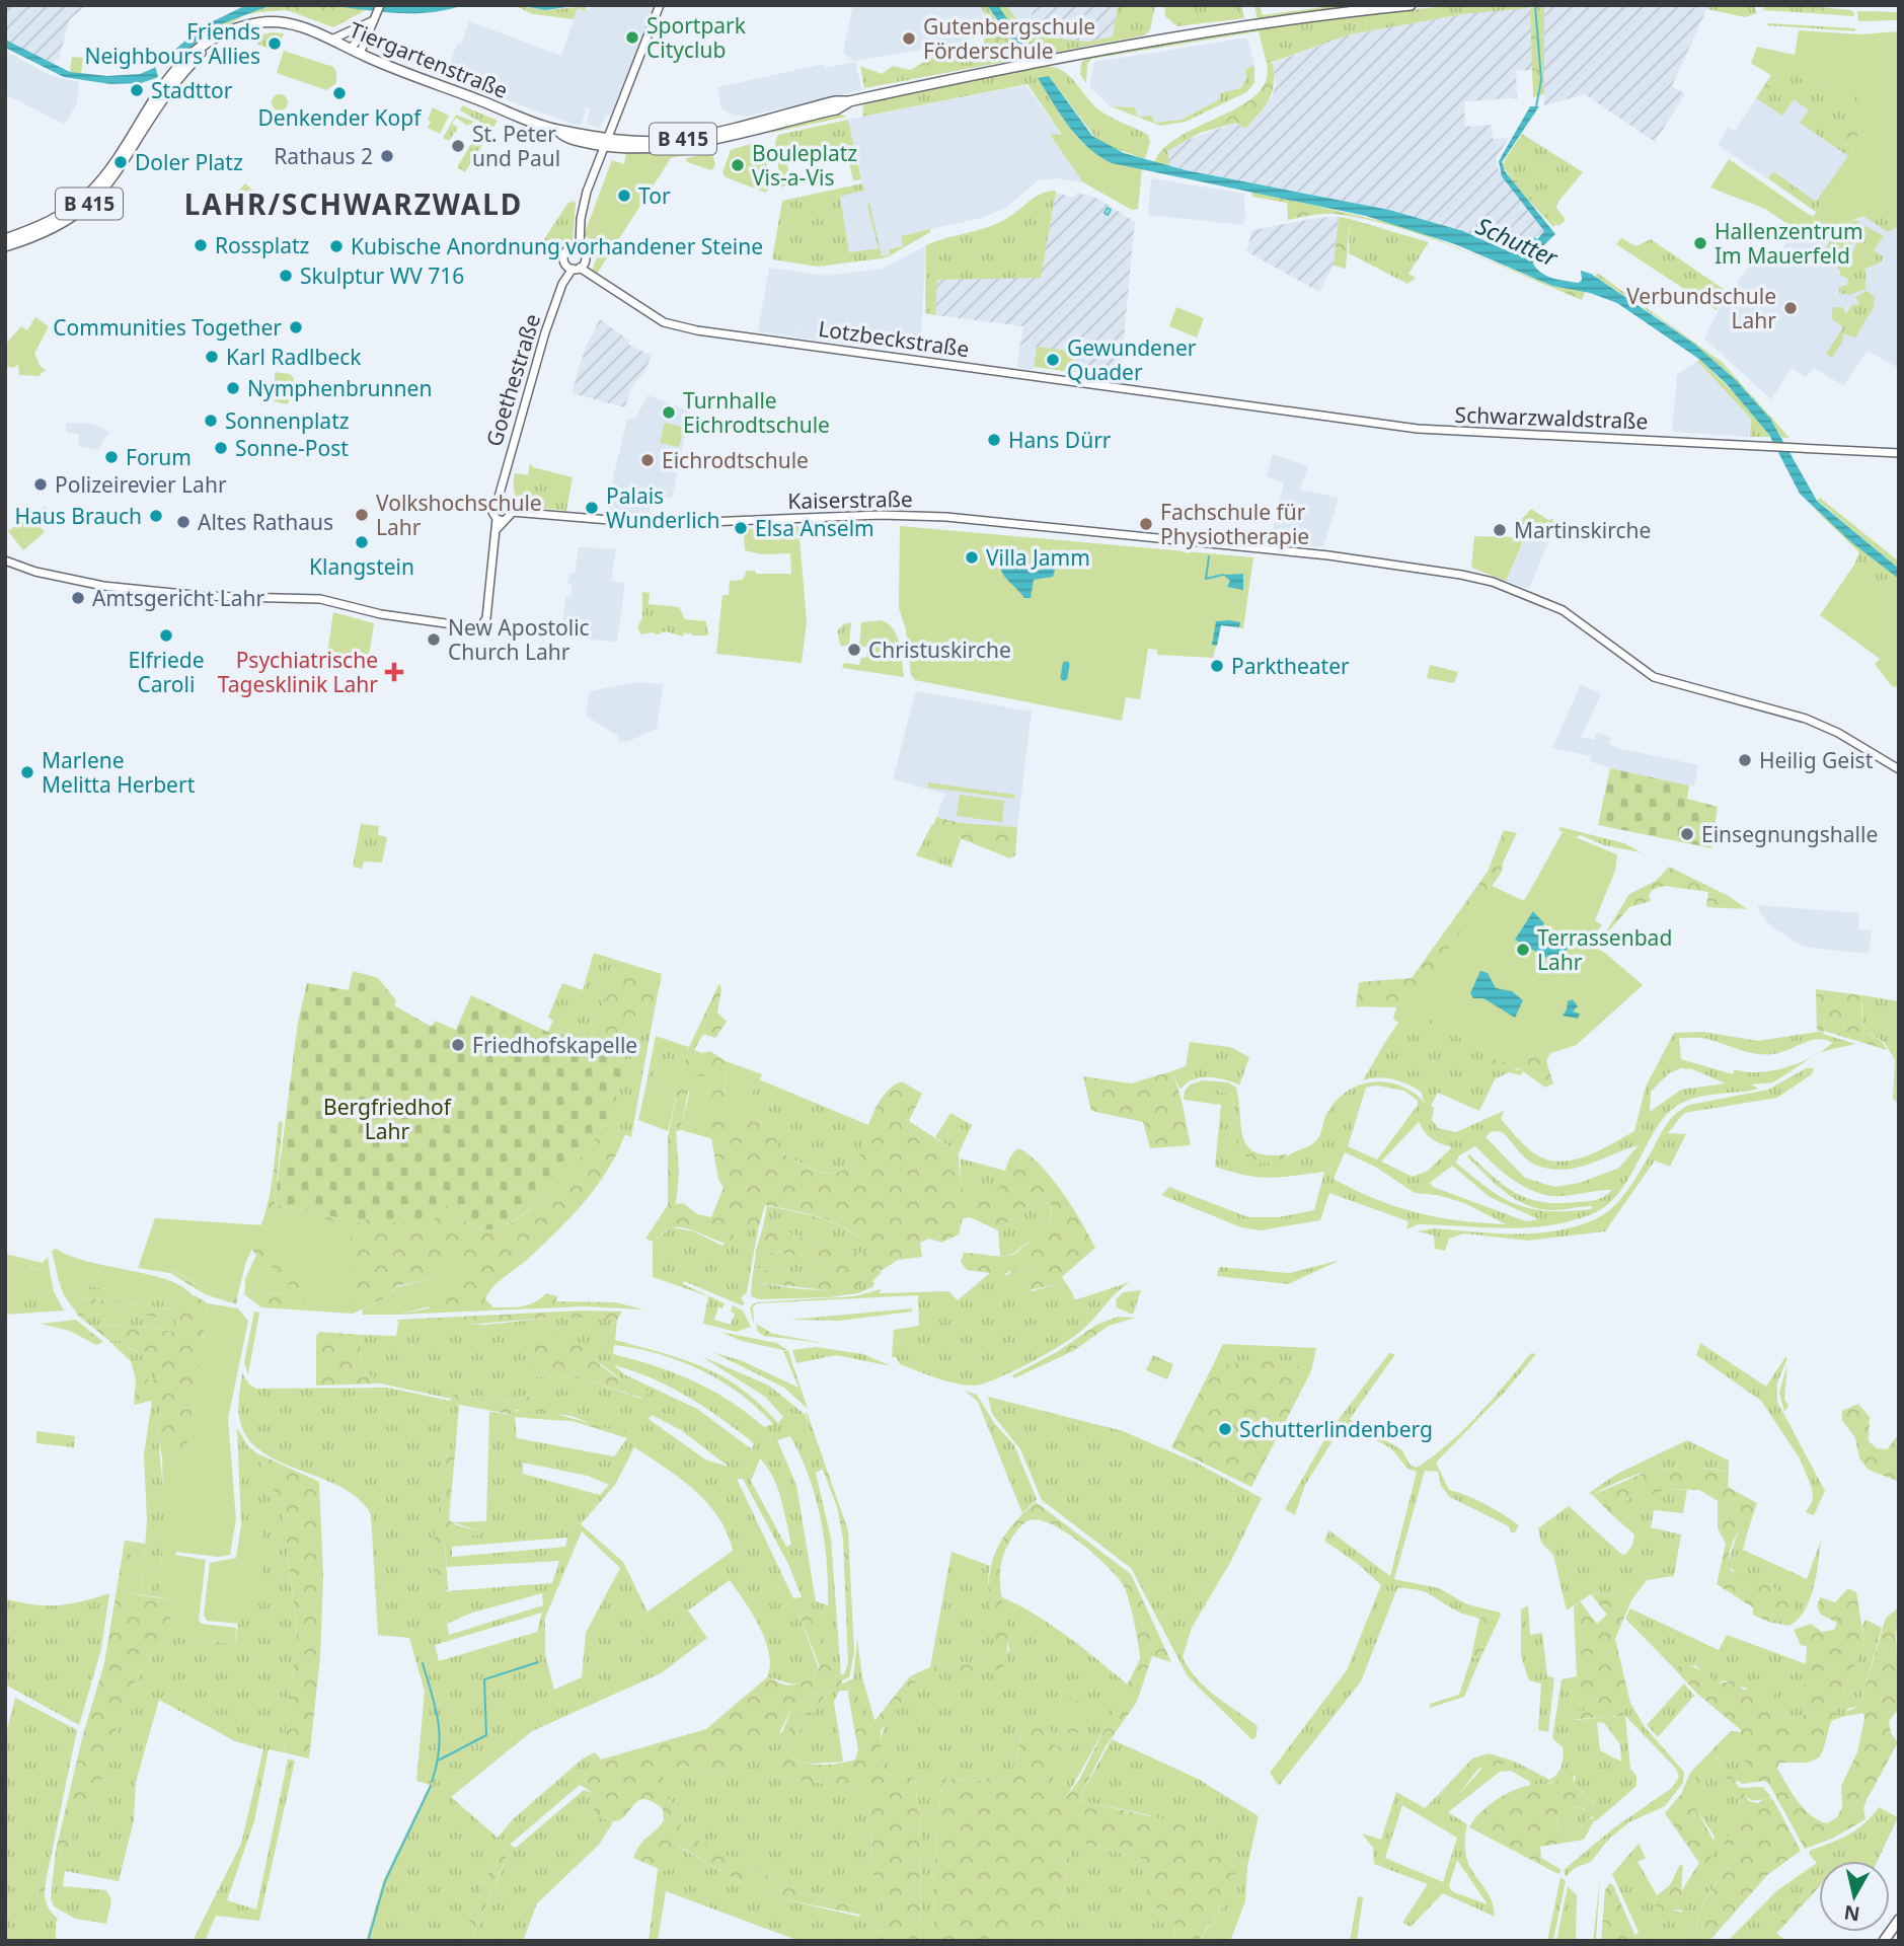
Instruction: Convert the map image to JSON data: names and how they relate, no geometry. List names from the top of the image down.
{
  "streets": {
    "main road": ["Tiergartenstraße", "B 415"],
    "street": [
      "Lotzbeckstraße",
      "Goethestraße",
      "Schwarzwaldstraße",
      "Kaiserstraße"
    ]
  },
  "crossings": [
    ["Tiergartenstraße", "B 415"],
    ["Lotzbeckstraße", "Goethestraße"],
    ["Lotzbeckstraße", "Schwarzwaldstraße"],
    ["Goethestraße", "Kaiserstraße"]
  ],
  "districts": ["LAHR/SCHWARZWALD"],
  "water": ["Schutter"],
  "parks": ["Bergfriedhof Lahr"],
  "places": {
    "other": [
      "Sportpark Cityclub",
      "Gutenbergschule Förderschule",
      "Friends Neighbours Allies",
      "Stadttor",
      "Denkender Kopf",
      "St. Peter und Paul",
      "Rathaus 2",
      "Doler Platz",
      "Bouleplatz Vis-a-Vis",
      "Tor",
      "Hallenzentrum Im Mauerfeld",
      "Rossplatz",
      "Kubische Anordnung vorhandener Steine",
      "Skulptur WV 716",
      "Verbundschule Lahr",
      "Communities Together",
      "Karl Radlbeck",
      "Gewundener Quader",
      "Nymphenbrunnen",
      "Turnhalle Eichrodtschule",
      "Sonnenplatz",
      "Hans Dürr",
      "Sonne-Post",
      "Forum",
      "Eichrodtschule",
      "Polizeirevier Lahr",
      "Palais Wunderlich",
      "Volkshochschule Lahr",
      "Haus Brauch",
      "Altes Rathaus",
      "Fachschule für Physiotherapie",
      "Elsa Anselm",
      "Martinskirche",
      "Klangstein",
      "Villa Jamm",
      "Amtsgericht Lahr",
      "Elfriede Caroli",
      "New Apostolic Church Lahr",
      "Christuskirche",
      "Parktheater",
      "Heilig Geist",
      "Marlene Melitta Herbert",
      "Einsegnungshalle",
      "Terrassenbad Lahr",
      "Friedhofskapelle",
      "Schutterlindenberg"
    ],
    "health": ["Psychiatrische Tagesklinik Lahr"]
  },
  "north": "bottom"
}
